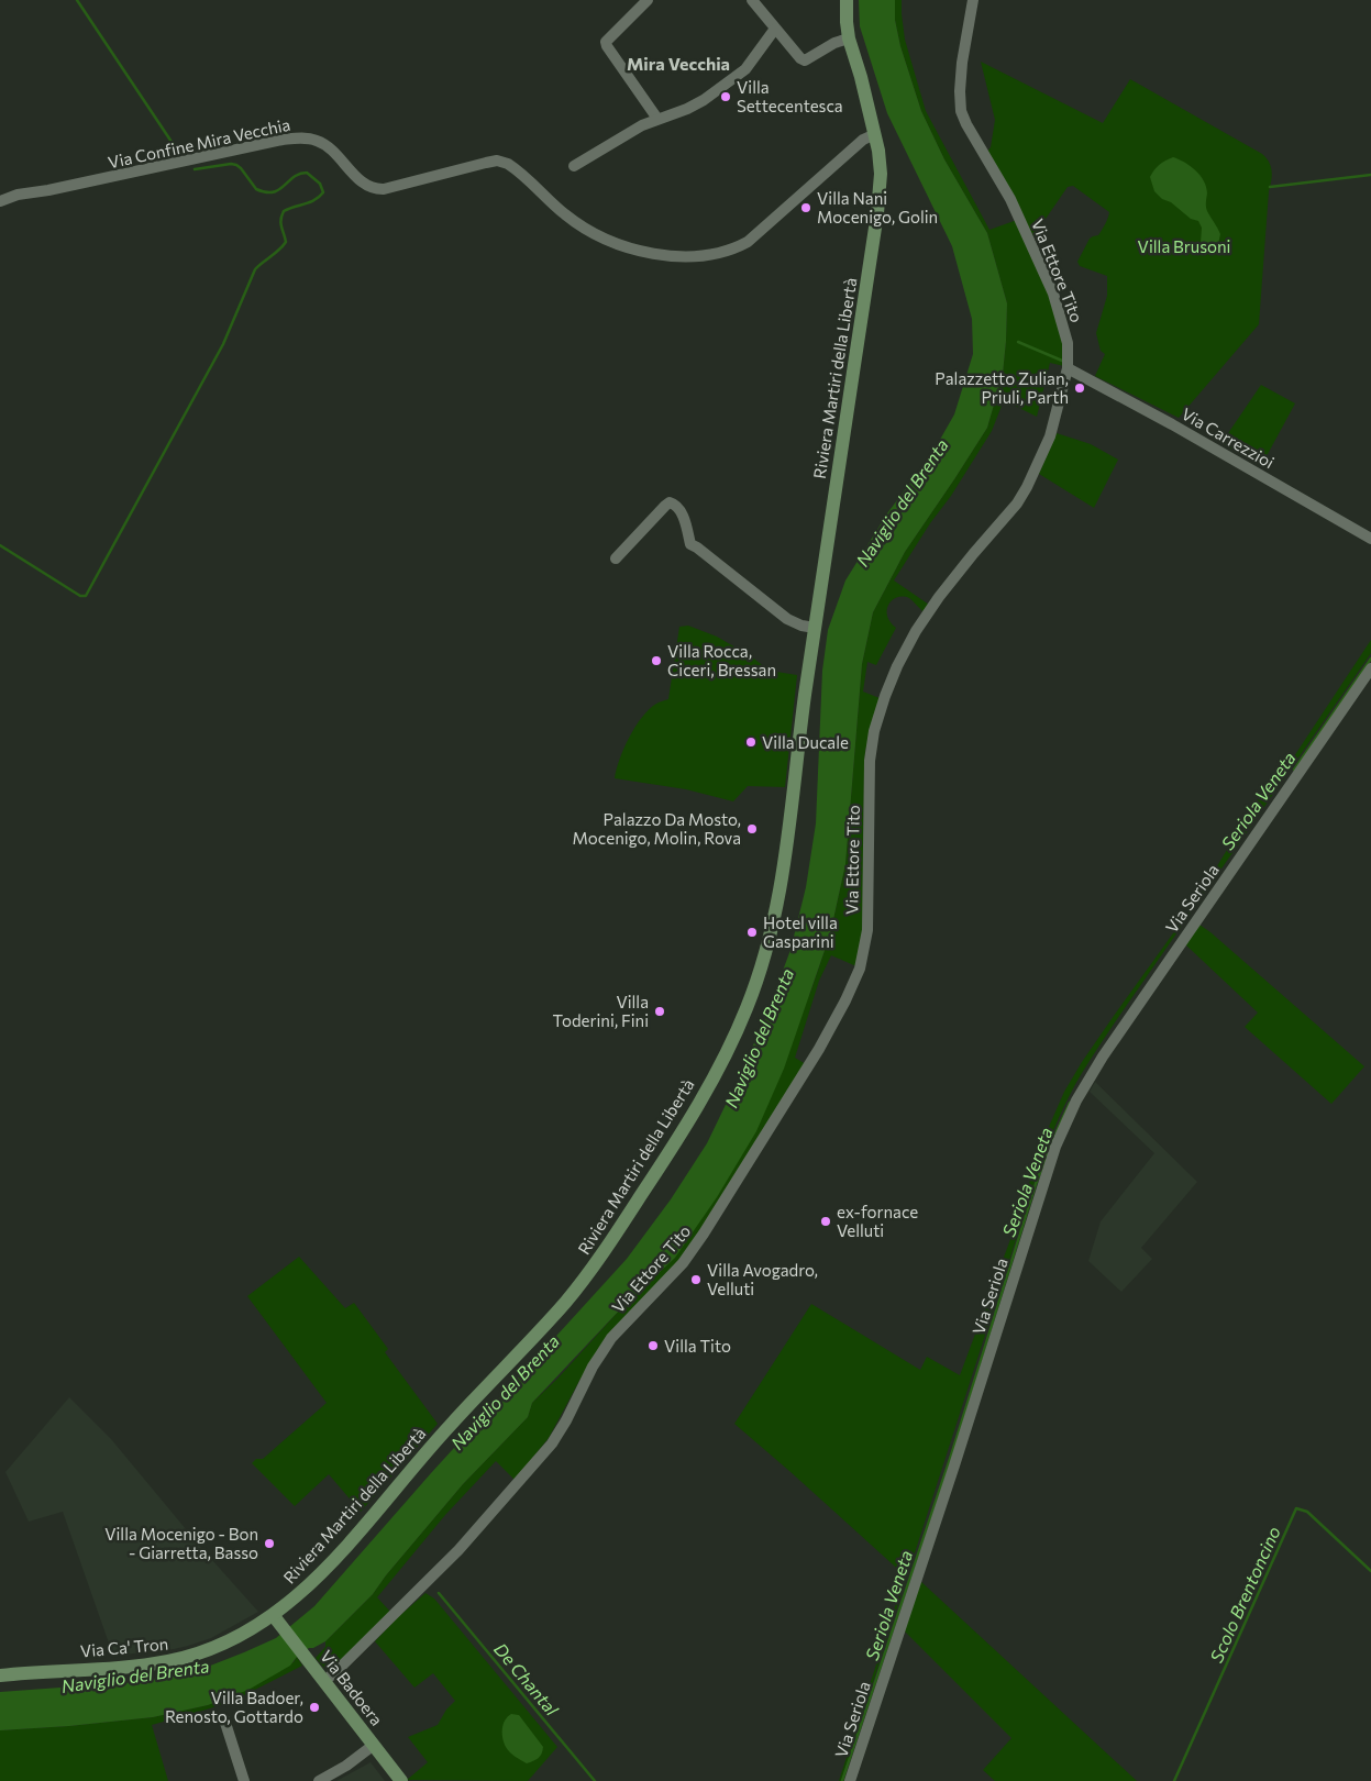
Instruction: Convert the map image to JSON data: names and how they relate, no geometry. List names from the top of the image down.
{
  "streets": {
    "main road": ["Riviera Martiri della Libertà", "Via Ca' Tron", "Via Badoera"],
    "street": [
      "Via Confine Mira Vecchia",
      "Via Ettore Tito",
      "Via Carrezzioi",
      "Via Seriola"
    ]
  },
  "crossings": [
    ["Via Confine Mira Vecchia", "Riviera Martiri della Libertà"],
    ["Via Ettore Tito", "Via Carrezzioi"],
    ["Via Ettore Tito", "Via Badoera"],
    ["Riviera Martiri della Libertà", "Via Ca' Tron"],
    ["Riviera Martiri della Libertà", "Via Badoera"],
    ["Via Ca' Tron", "Via Badoera"]
  ],
  "districts": ["Mira Vecchia"],
  "water": [
    "Naviglio del Brenta",
    "Seriola Veneta",
    "Scolo Brentoncino",
    "De Chantal"
  ],
  "parks": ["Villa Brusoni"],
  "places": [
    "Villa Settecentesca",
    "Villa Nani Mocenigo, Golin",
    "Palazzetto Zulian, Priuli, Parth",
    "Villa Rocca, Ciceri, Bressan",
    "Villa Ducale",
    "Palazzo Da Mosto, Mocenigo, Molin, Rova",
    "Hotel villa Gasparini",
    "Villa Toderini, Fini",
    "ex-fornace Velluti",
    "Villa Avogadro, Velluti",
    "Villa Tito",
    "Villa Mocenigo - Bon - Giarretta, Basso",
    "Villa Badoer, Renosto, Gottardo"
  ]
}
